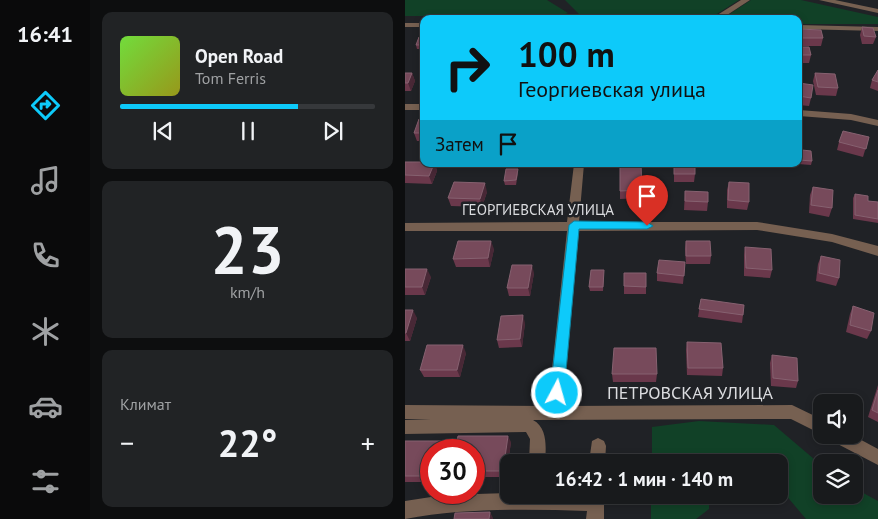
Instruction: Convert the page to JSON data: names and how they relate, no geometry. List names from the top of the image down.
{
  "streets": {
    "street": ["ГЕОРГИЕВСКАЯ УЛИЦА", "ПЕТРОВСКАЯ УЛИЦА"]
  },
  "page": {
    "tabs": "16:41",
    "turn": ["100 m", "Георгиевская улица"],
    "song": ["Open Road", "Tom Ferris"],
    "then": "Затем",
    "tile": [
      ["23", "km/h"],
      "Климат"
    ],
    "heat": ["−", "22°", "+"],
    "limit": "30",
    "trip": "16:42 · 1 мин · 140 m"
  }
}
